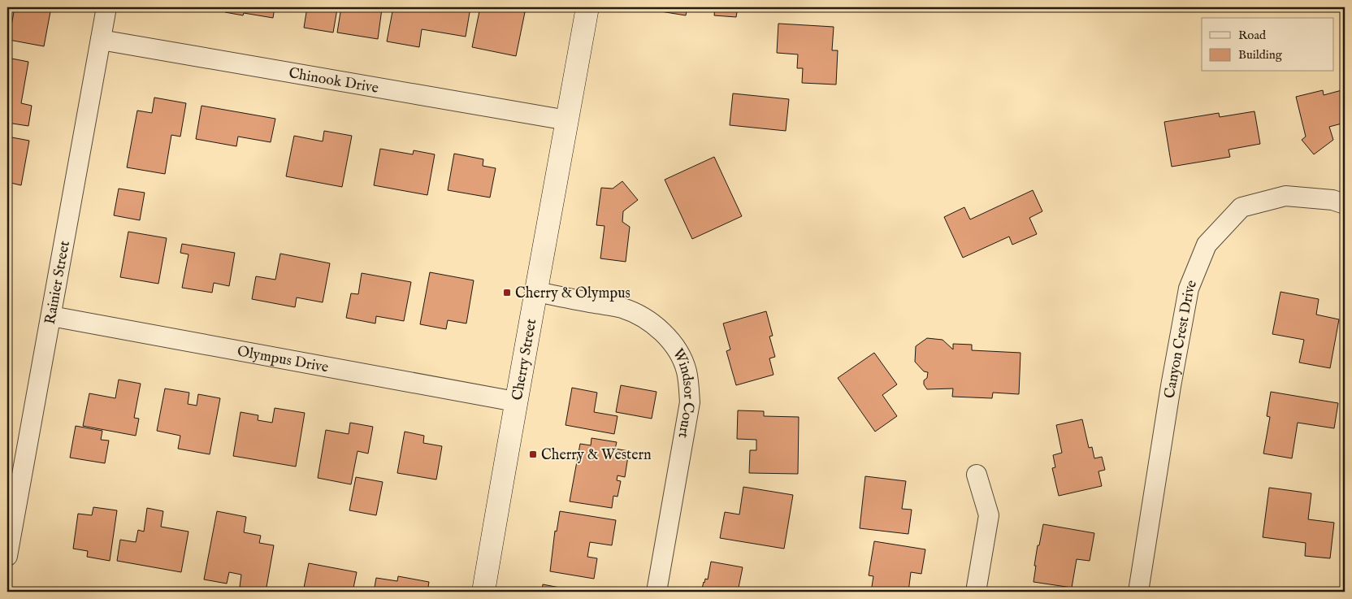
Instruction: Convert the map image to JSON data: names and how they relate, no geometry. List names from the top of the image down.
{
  "streets": {
    "main road": ["Cherry Street"],
    "street": [
      "Chinook Drive",
      "Rainier Street",
      "Canyon Crest Drive",
      "Olympus Drive",
      "Windsor Court"
    ]
  },
  "crossings": [
    ["Chinook Drive", "Rainier Street"],
    ["Chinook Drive", "Cherry Street"],
    ["Rainier Street", "Olympus Drive"],
    ["Olympus Drive", "Cherry Street"],
    ["Cherry Street", "Windsor Court"]
  ],
  "places": {
    "transit": ["Cherry & Olympus", "Cherry & Western"]
  },
  "legend": ["Road", "Building"]
}
